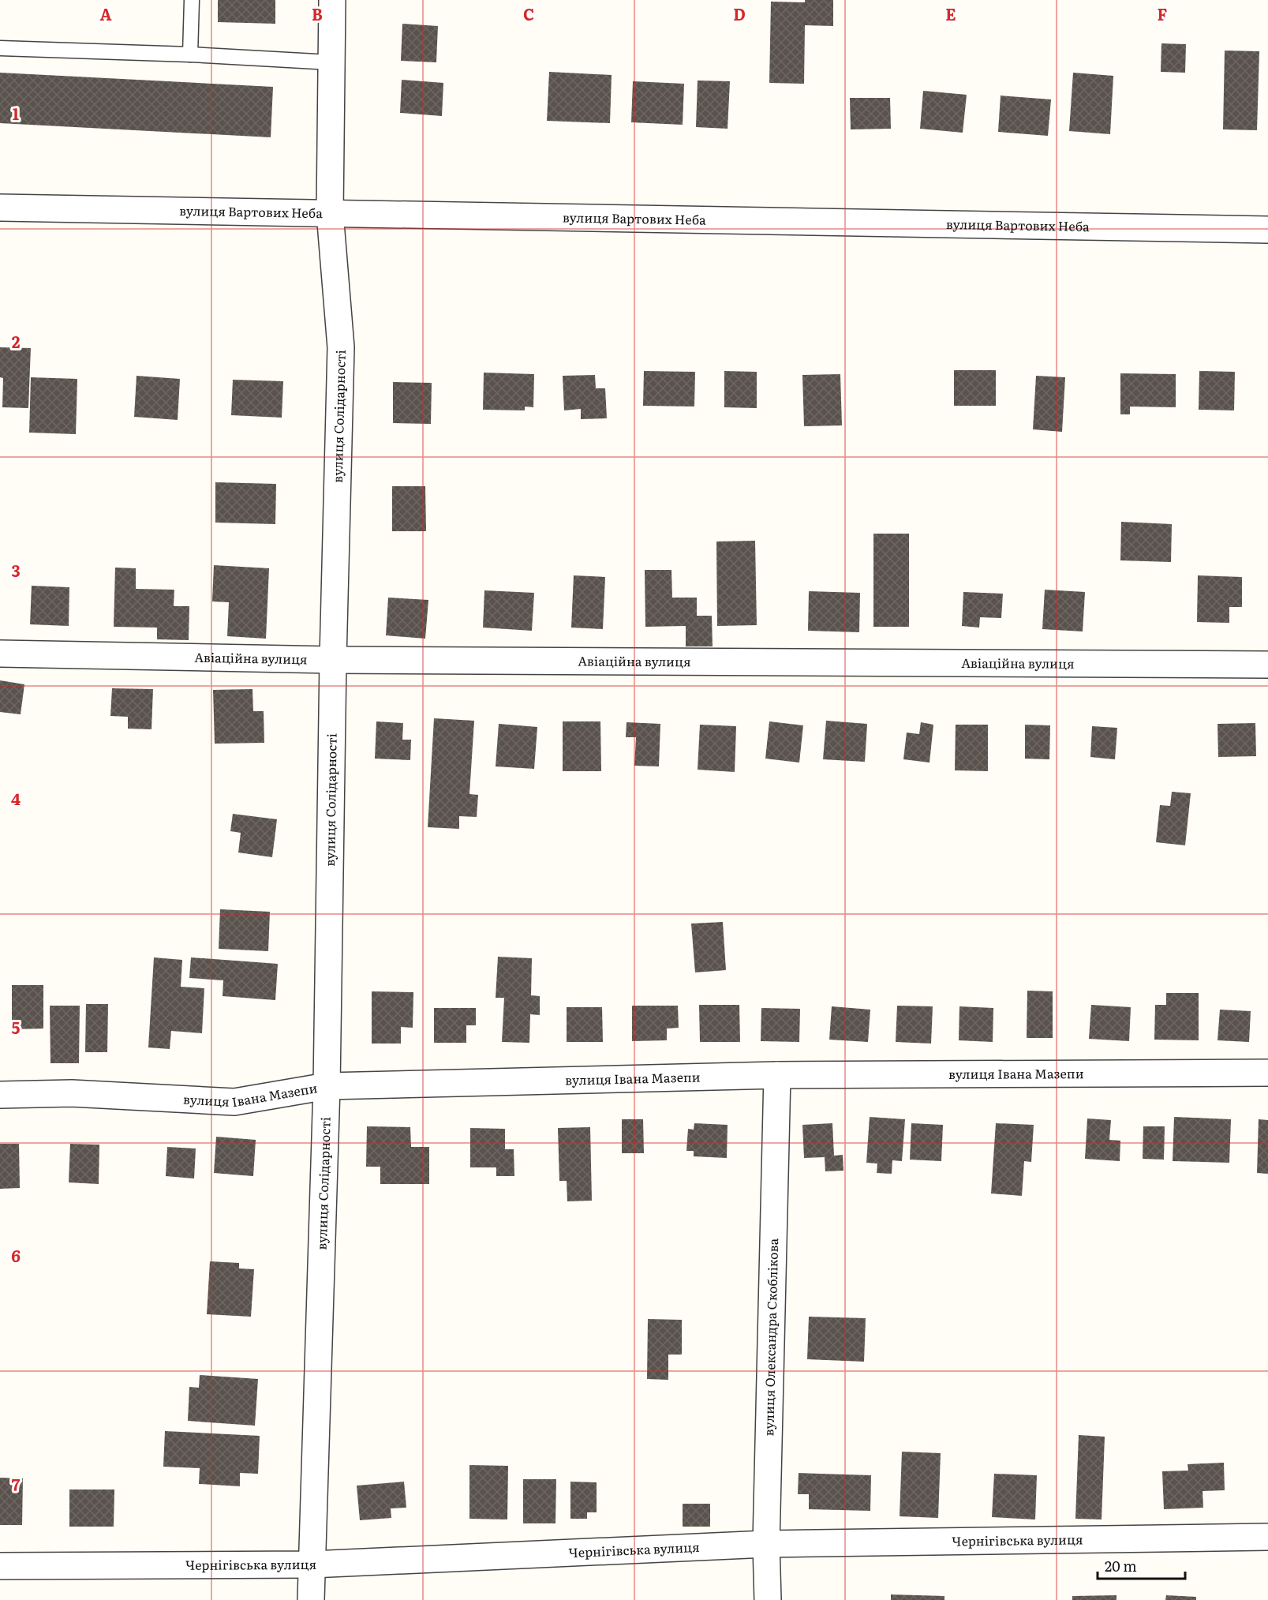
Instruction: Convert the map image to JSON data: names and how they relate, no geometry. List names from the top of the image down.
{
  "streets": {
    "street": [
      "вулиця Вартових Неба",
      "вулиця Солідарності",
      "Авіаційна вулиця",
      "вулиця Івана Мазепи",
      "вулиця Олександра Скоблікова",
      "Чернігівська вулиця"
    ]
  },
  "crossings": [
    ["вулиця Вартових Неба", "вулиця Солідарності"],
    ["вулиця Солідарності", "Авіаційна вулиця"],
    ["вулиця Солідарності", "вулиця Івана Мазепи"],
    ["вулиця Солідарності", "Чернігівська вулиця"],
    ["вулиця Івана Мазепи", "вулиця Олександра Скоблікова"],
    ["вулиця Олександра Скоблікова", "Чернігівська вулиця"]
  ],
  "scale_bar": "20 m",
  "grid": {
    "columns": [
      "A",
      "B",
      "C",
      "D",
      "E",
      "F"
    ],
    "rows": [
      "1",
      "2",
      "3",
      "4",
      "5",
      "6",
      "7"
    ]
  }
}
